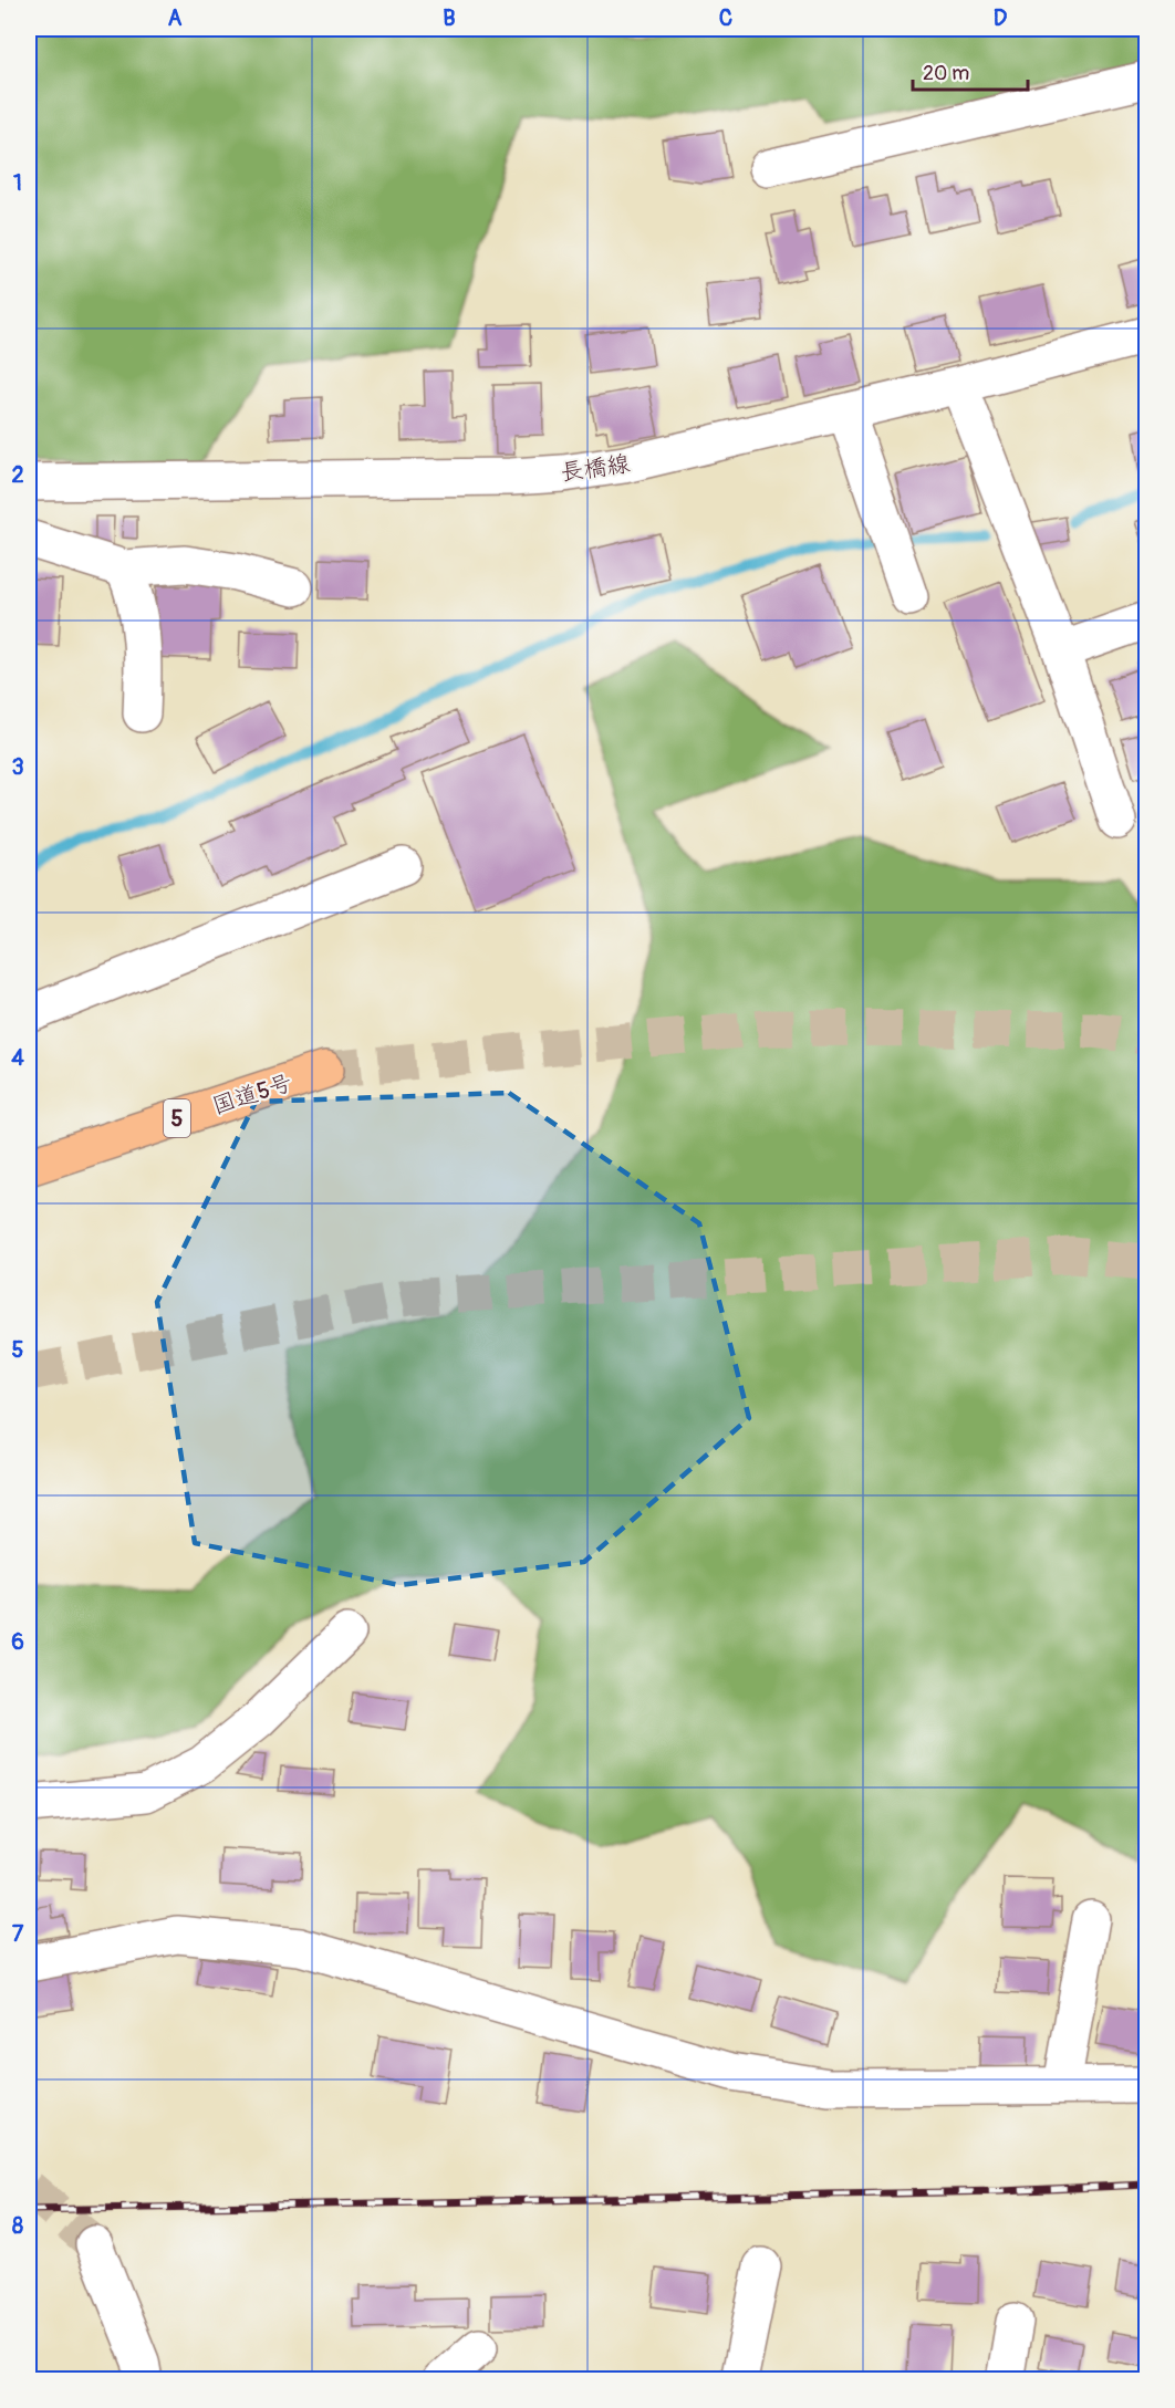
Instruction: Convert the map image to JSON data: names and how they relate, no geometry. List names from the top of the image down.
{
  "streets": {
    "highway": ["国道5号", "5"],
    "street": ["長橋線"]
  },
  "scale_bar": "20 m",
  "grid": {
    "columns": [
      "A",
      "B",
      "C",
      "D"
    ],
    "rows": [
      "1",
      "2",
      "3",
      "4",
      "5",
      "6",
      "7",
      "8"
    ]
  }
}
